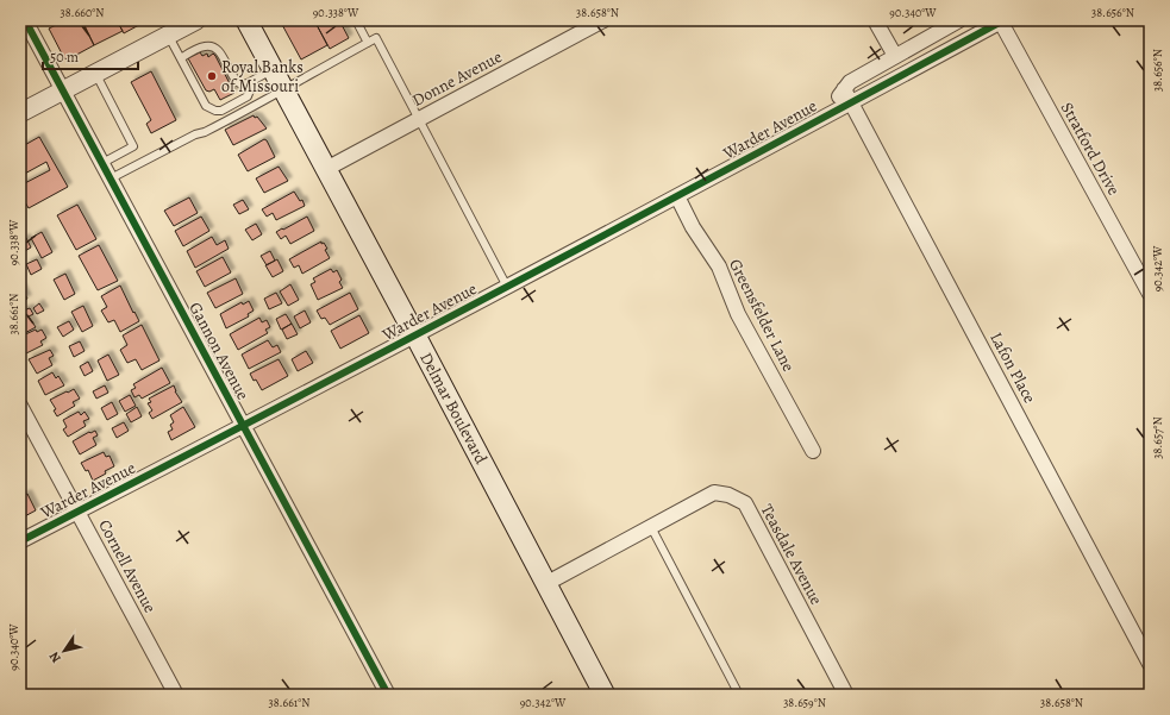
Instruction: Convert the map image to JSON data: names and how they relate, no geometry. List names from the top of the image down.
{
  "streets": {
    "main road": ["Delmar Boulevard"],
    "street": [
      "Donne Avenue",
      "Warder Avenue",
      "Stratford Drive",
      "Greensfelder Lane",
      "Gannon Avenue",
      "Lafon Place",
      "Teasdale Avenue",
      "Cornell Avenue"
    ]
  },
  "crossings": [
    ["Donne Avenue", "Delmar Boulevard"],
    ["Warder Avenue", "Greensfelder Lane"],
    ["Warder Avenue", "Gannon Avenue"],
    ["Warder Avenue", "Lafon Place"],
    ["Warder Avenue", "Delmar Boulevard"],
    ["Warder Avenue", "Cornell Avenue"],
    ["Delmar Boulevard", "Teasdale Avenue"]
  ],
  "places": ["Royal Banks of Missouri"],
  "scale_bar": "50 m",
  "north": "bottom left",
  "coordinates": [
    "38.660°N",
    "90.338°W",
    "38.658°N",
    "90.340°W",
    "38.656°N",
    "90.342°W",
    "38.661°N",
    "38.657°N",
    "38.659°N"
  ]
}
